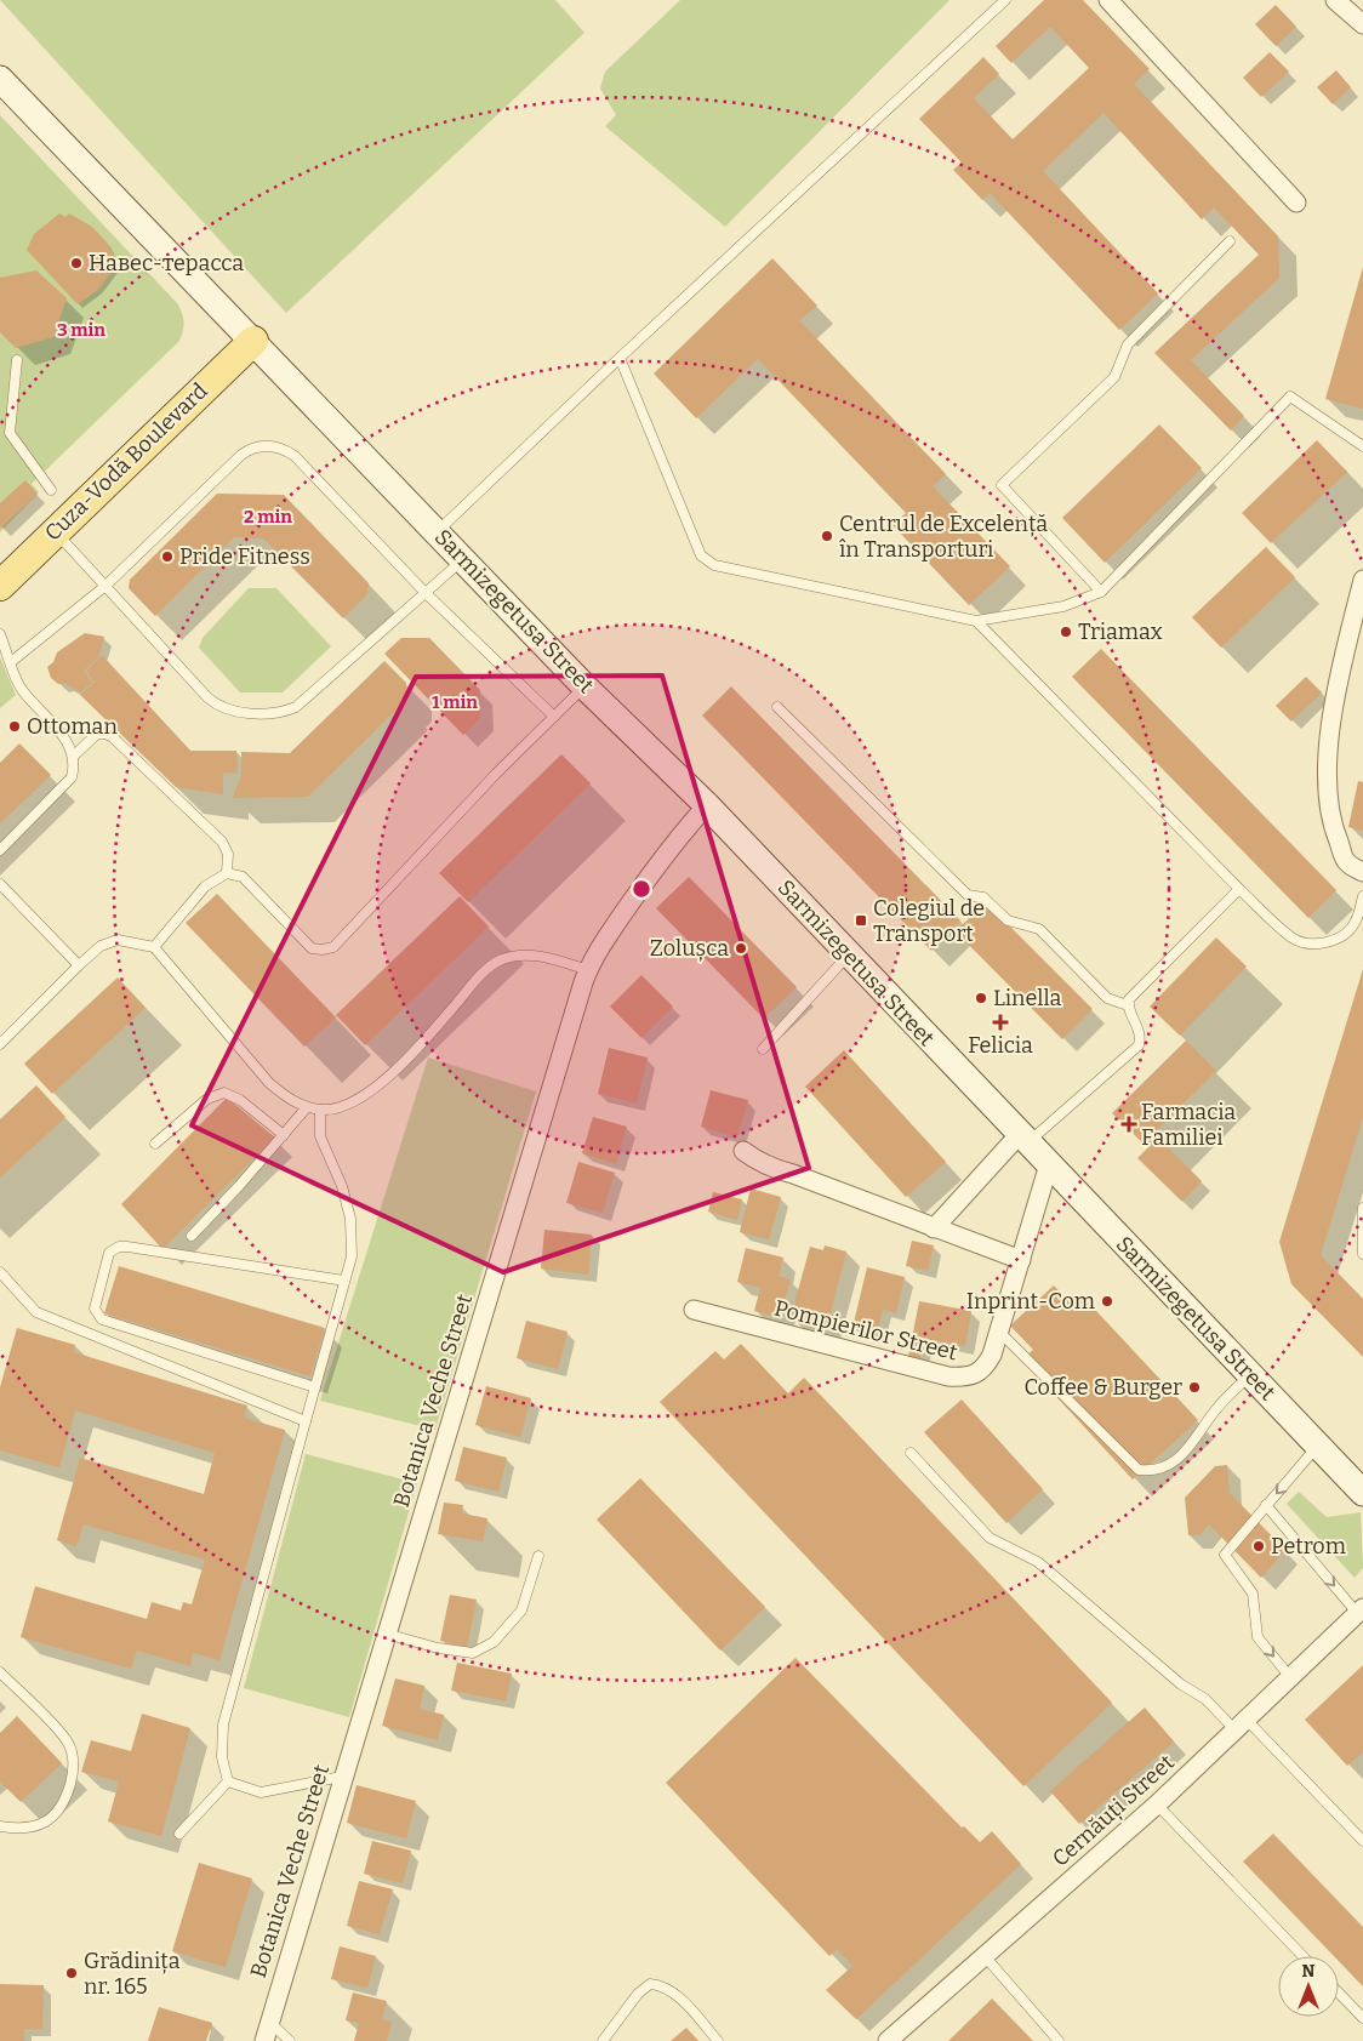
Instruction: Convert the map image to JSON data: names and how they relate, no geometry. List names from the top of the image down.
{
  "streets": {
    "main road": ["Cuza-Vodă Boulevard", "Sarmizegetusa Street"],
    "street": ["Pompierilor Street", "Botanica Veche Street", "Cernăuți Street"]
  },
  "crossings": [
    ["Cuza-Vodă Boulevard", "Sarmizegetusa Street"],
    ["Sarmizegetusa Street", "Pompierilor Street"],
    ["Sarmizegetusa Street", "Botanica Veche Street"]
  ],
  "places": {
    "other": [
      "Навес-терасса",
      "Centrul de Excelență în Transporturi",
      "Pride Fitness",
      "Triamax",
      "Ottoman",
      "Zolușca",
      "Linella",
      "Inprint-Com",
      "Coffee & Burger",
      "Petrom",
      "Grădinița nr. 165"
    ],
    "transit": ["Colegiul de Transport"],
    "health": ["Felicia", "Farmacia Familiei"]
  },
  "north": "top",
  "rings": ["3 min", "2 min", "1 min"]
}
